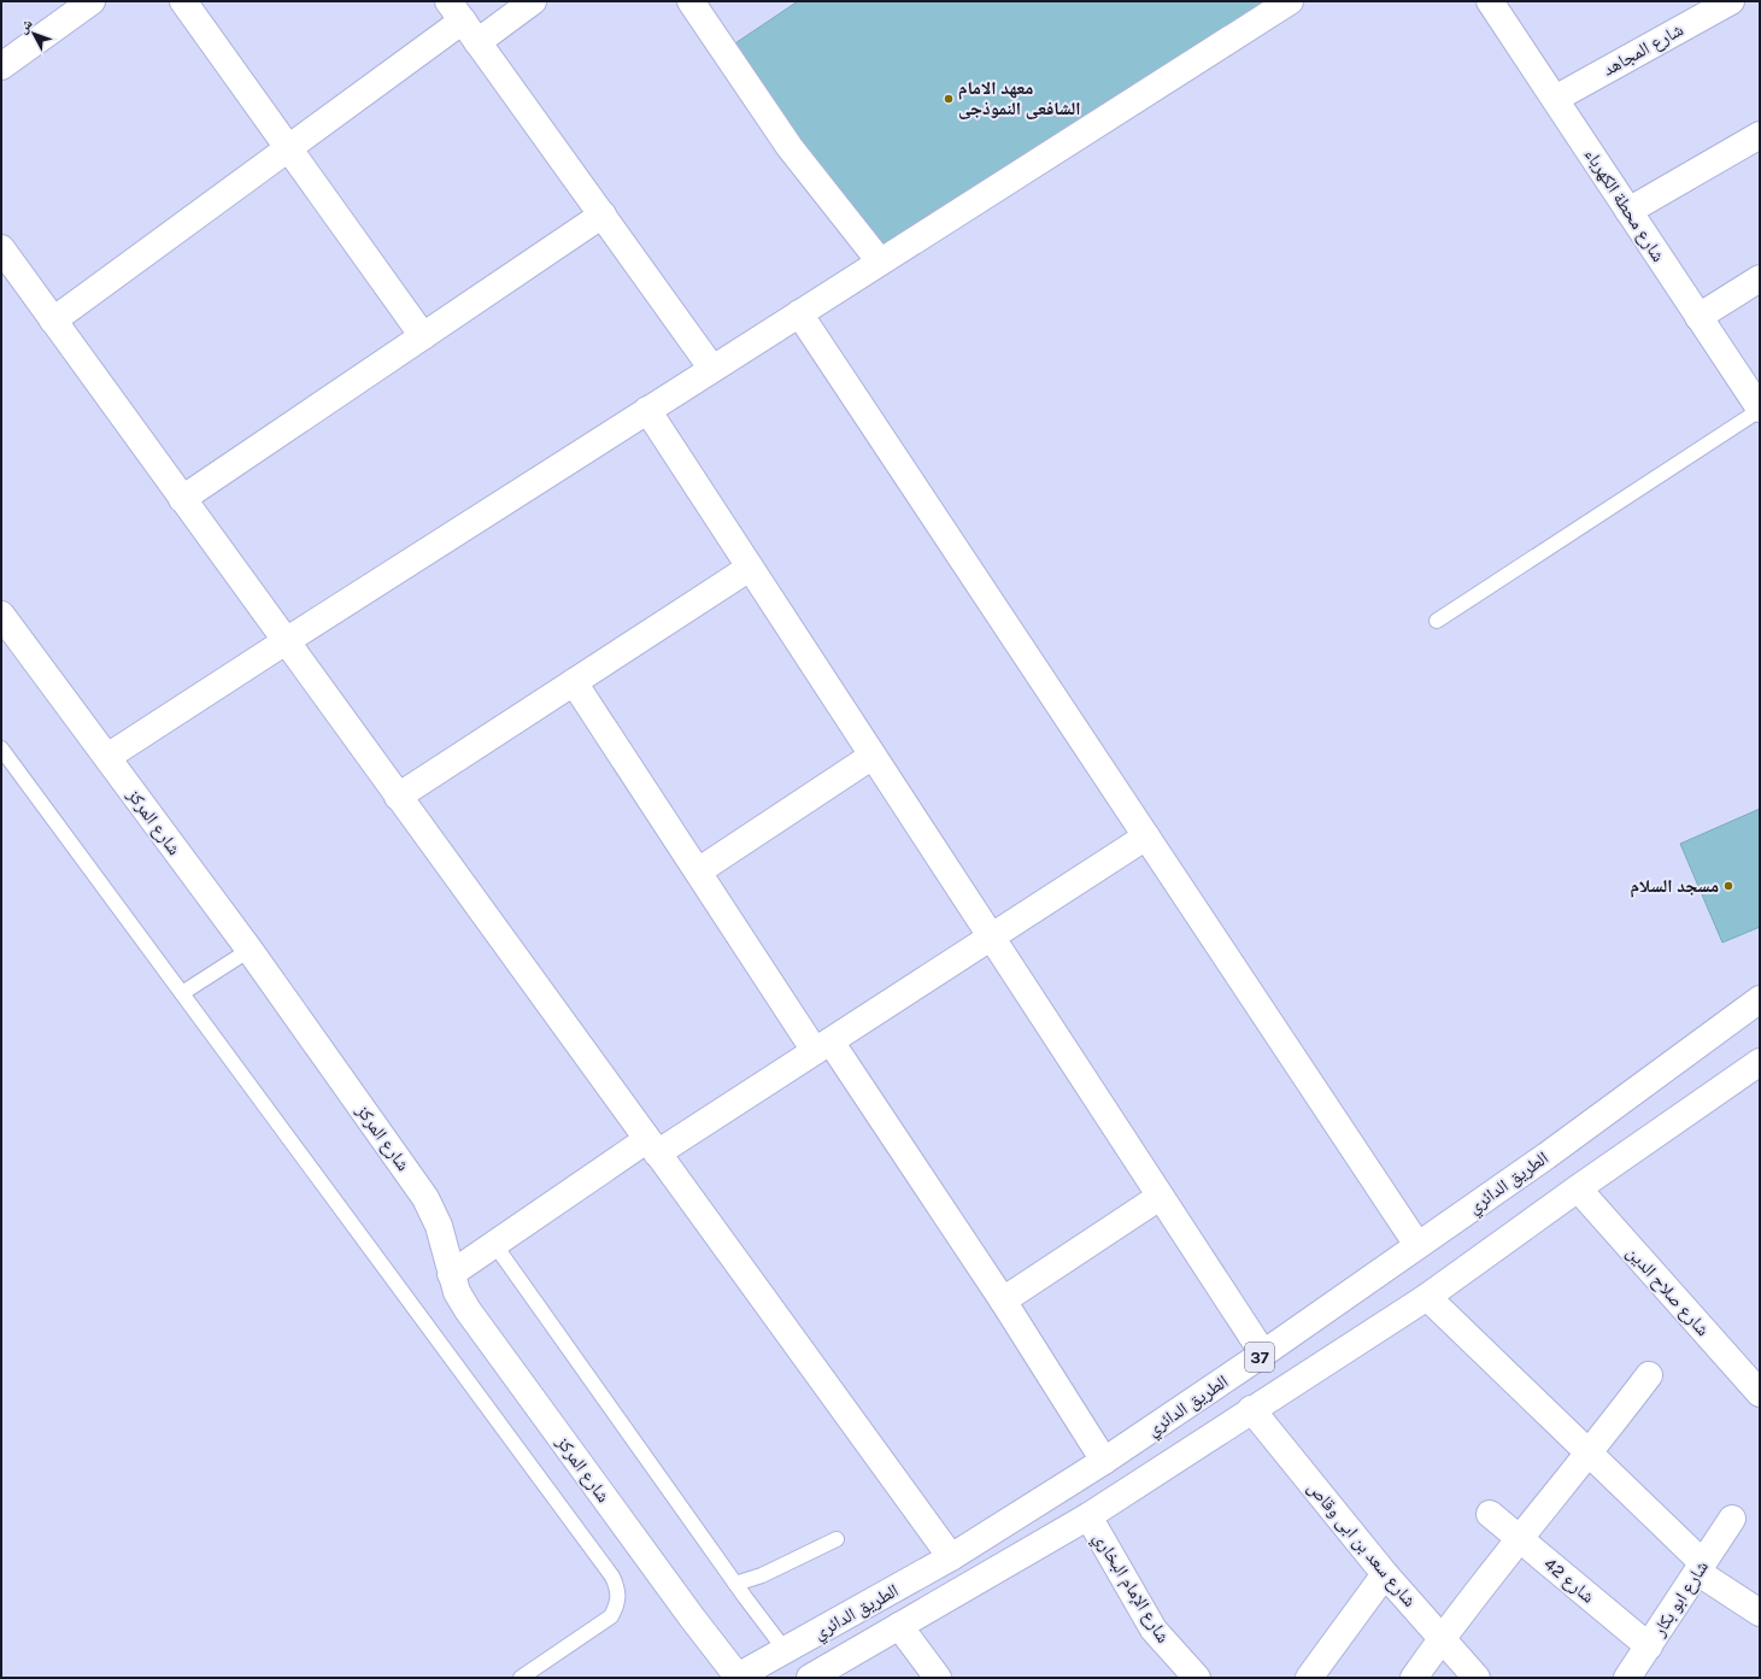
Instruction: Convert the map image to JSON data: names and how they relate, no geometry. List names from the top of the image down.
{
  "streets": {
    "street": [
      "شارع المجاهد",
      "شارع محطة الكهرباء",
      "شارع المركز",
      "الطريق الدائري",
      "شارع صلاح الدين",
      "37",
      "شارع سعد بن ابى وقاص",
      "شارع 42",
      "شارع الإمام البخاري",
      "شارع ابو بكار"
    ]
  },
  "crossings": [
    ["شارع المجاهد", "شارع محطة الكهرباء"],
    ["شارع المركز", "الطريق الدائري"],
    ["الطريق الدائري", "شارع صلاح الدين"],
    ["الطريق الدائري", "شارع سعد بن ابى وقاص"],
    ["الطريق الدائري", "شارع الإمام البخاري"],
    ["شارع 42", "شارع ابو بكار"]
  ],
  "places": ["معهد الامام الشافعى النموذجى", "مسجد السلام"],
  "north": "top left"
}
